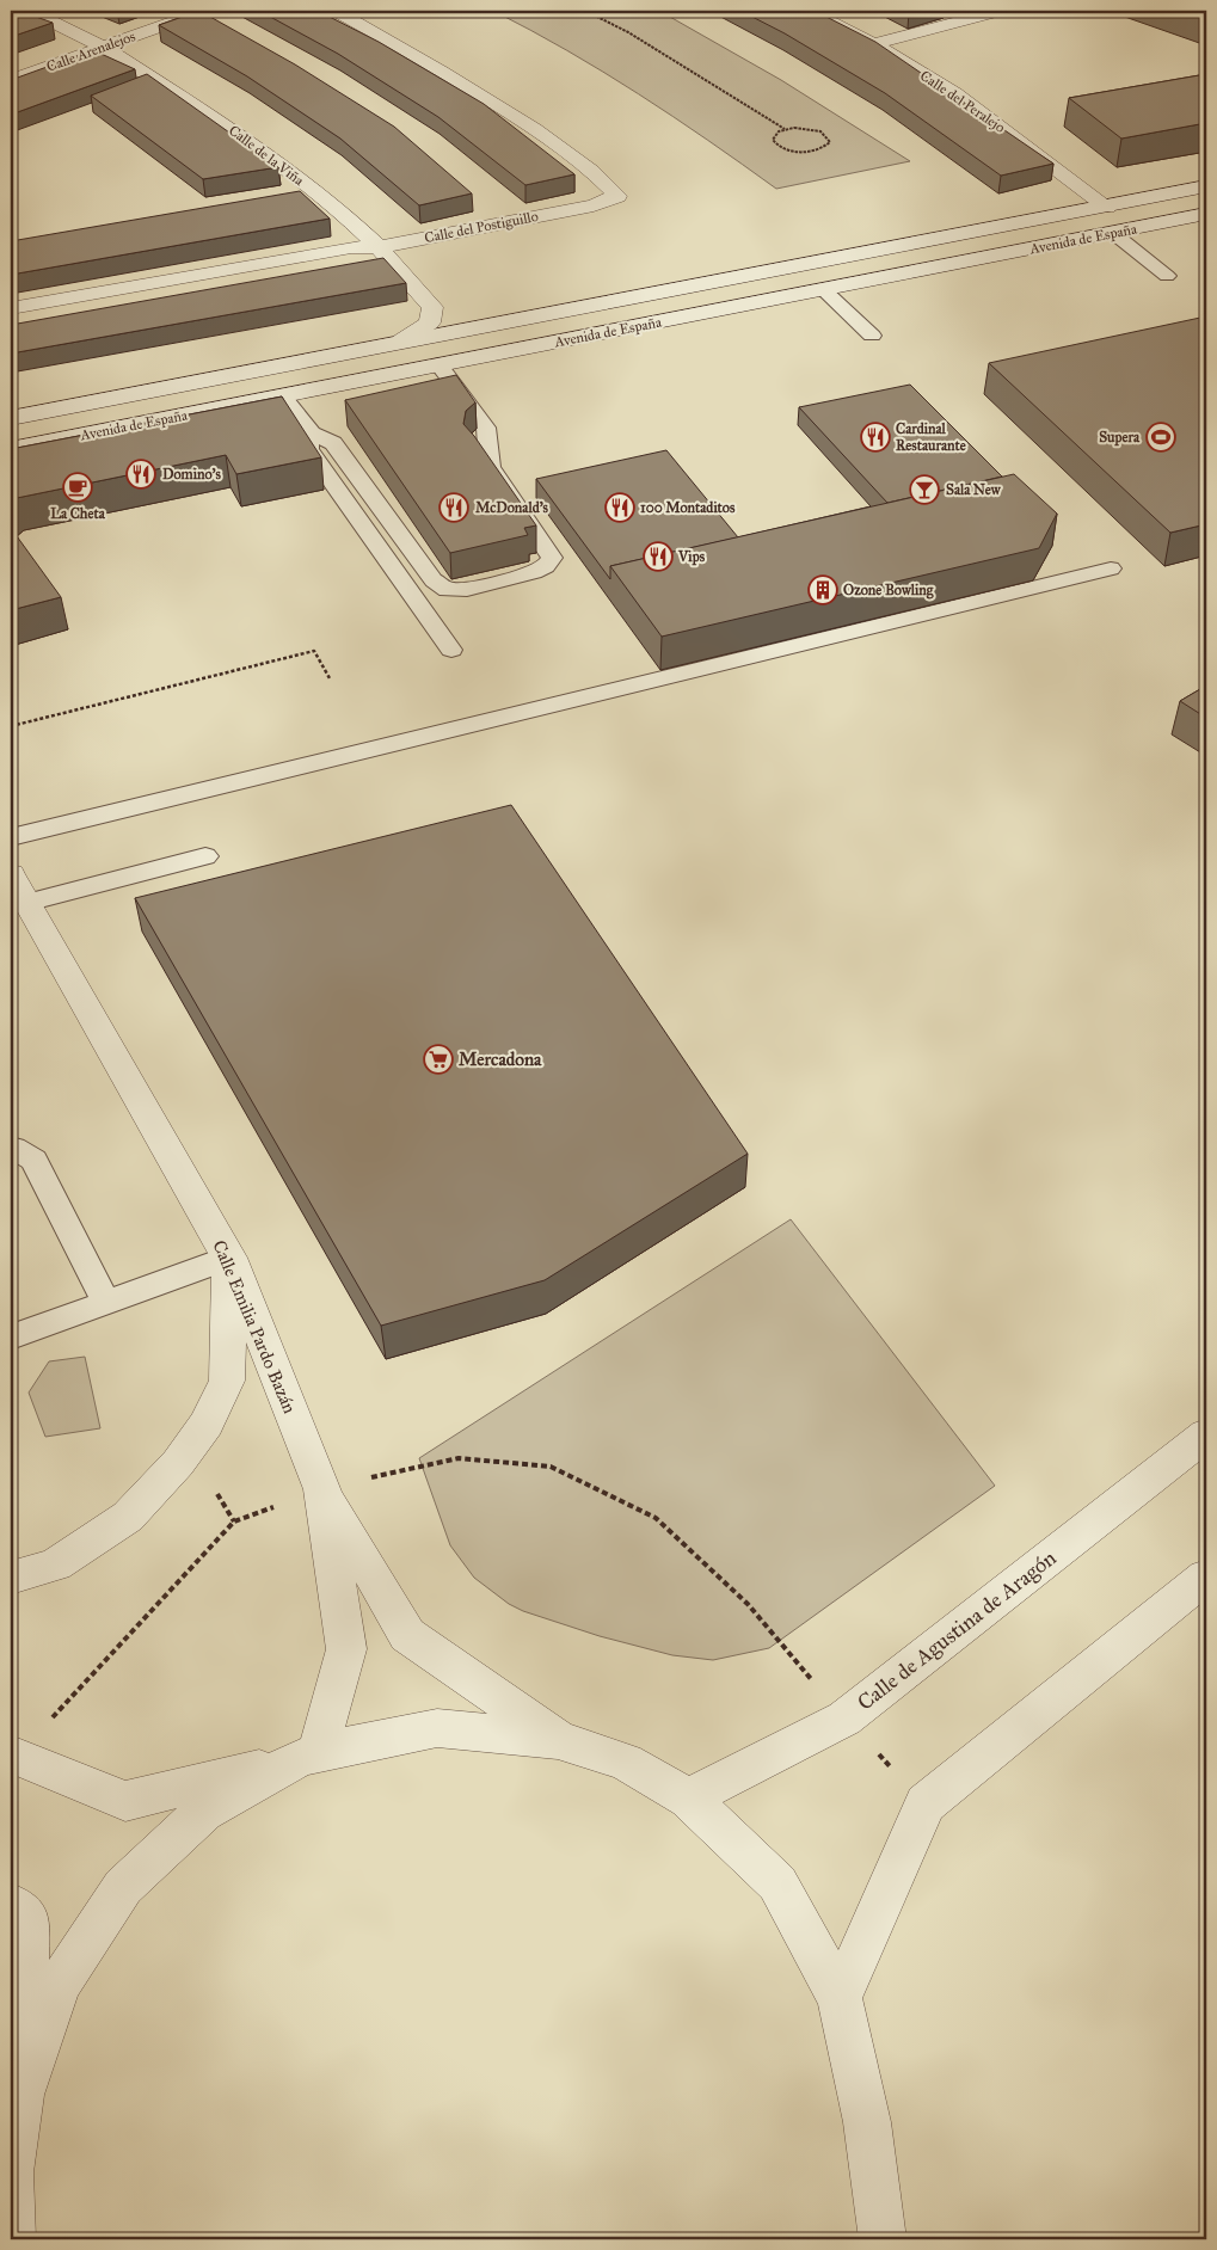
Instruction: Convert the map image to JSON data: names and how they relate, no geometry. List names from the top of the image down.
{
  "streets": {
    "street": [
      "Calle Arenalejos",
      "Calle del Peralejo",
      "Calle de la Viña",
      "Calle del Postiguillo",
      "Avenida de España",
      "Calle Emilia Pardo Bazán",
      "Calle de Agustina de Aragón"
    ]
  },
  "crossings": [
    ["Calle Arenalejos", "Calle de la Viña"],
    ["Calle del Peralejo", "Avenida de España"],
    ["Calle de la Viña", "Calle del Postiguillo"],
    ["Calle de la Viña", "Avenida de España"]
  ],
  "places": {
    "restaurant": [
      "Cardinal Restaurante",
      "Domino's",
      "McDonald's",
      "100 Montaditos",
      "Vips"
    ],
    "sports": ["Supera"],
    "cafe": ["La Cheta"],
    "bar": ["Sala New"],
    "building": ["Ozone Bowling"],
    "supermarket": ["Mercadona"]
  }
}
